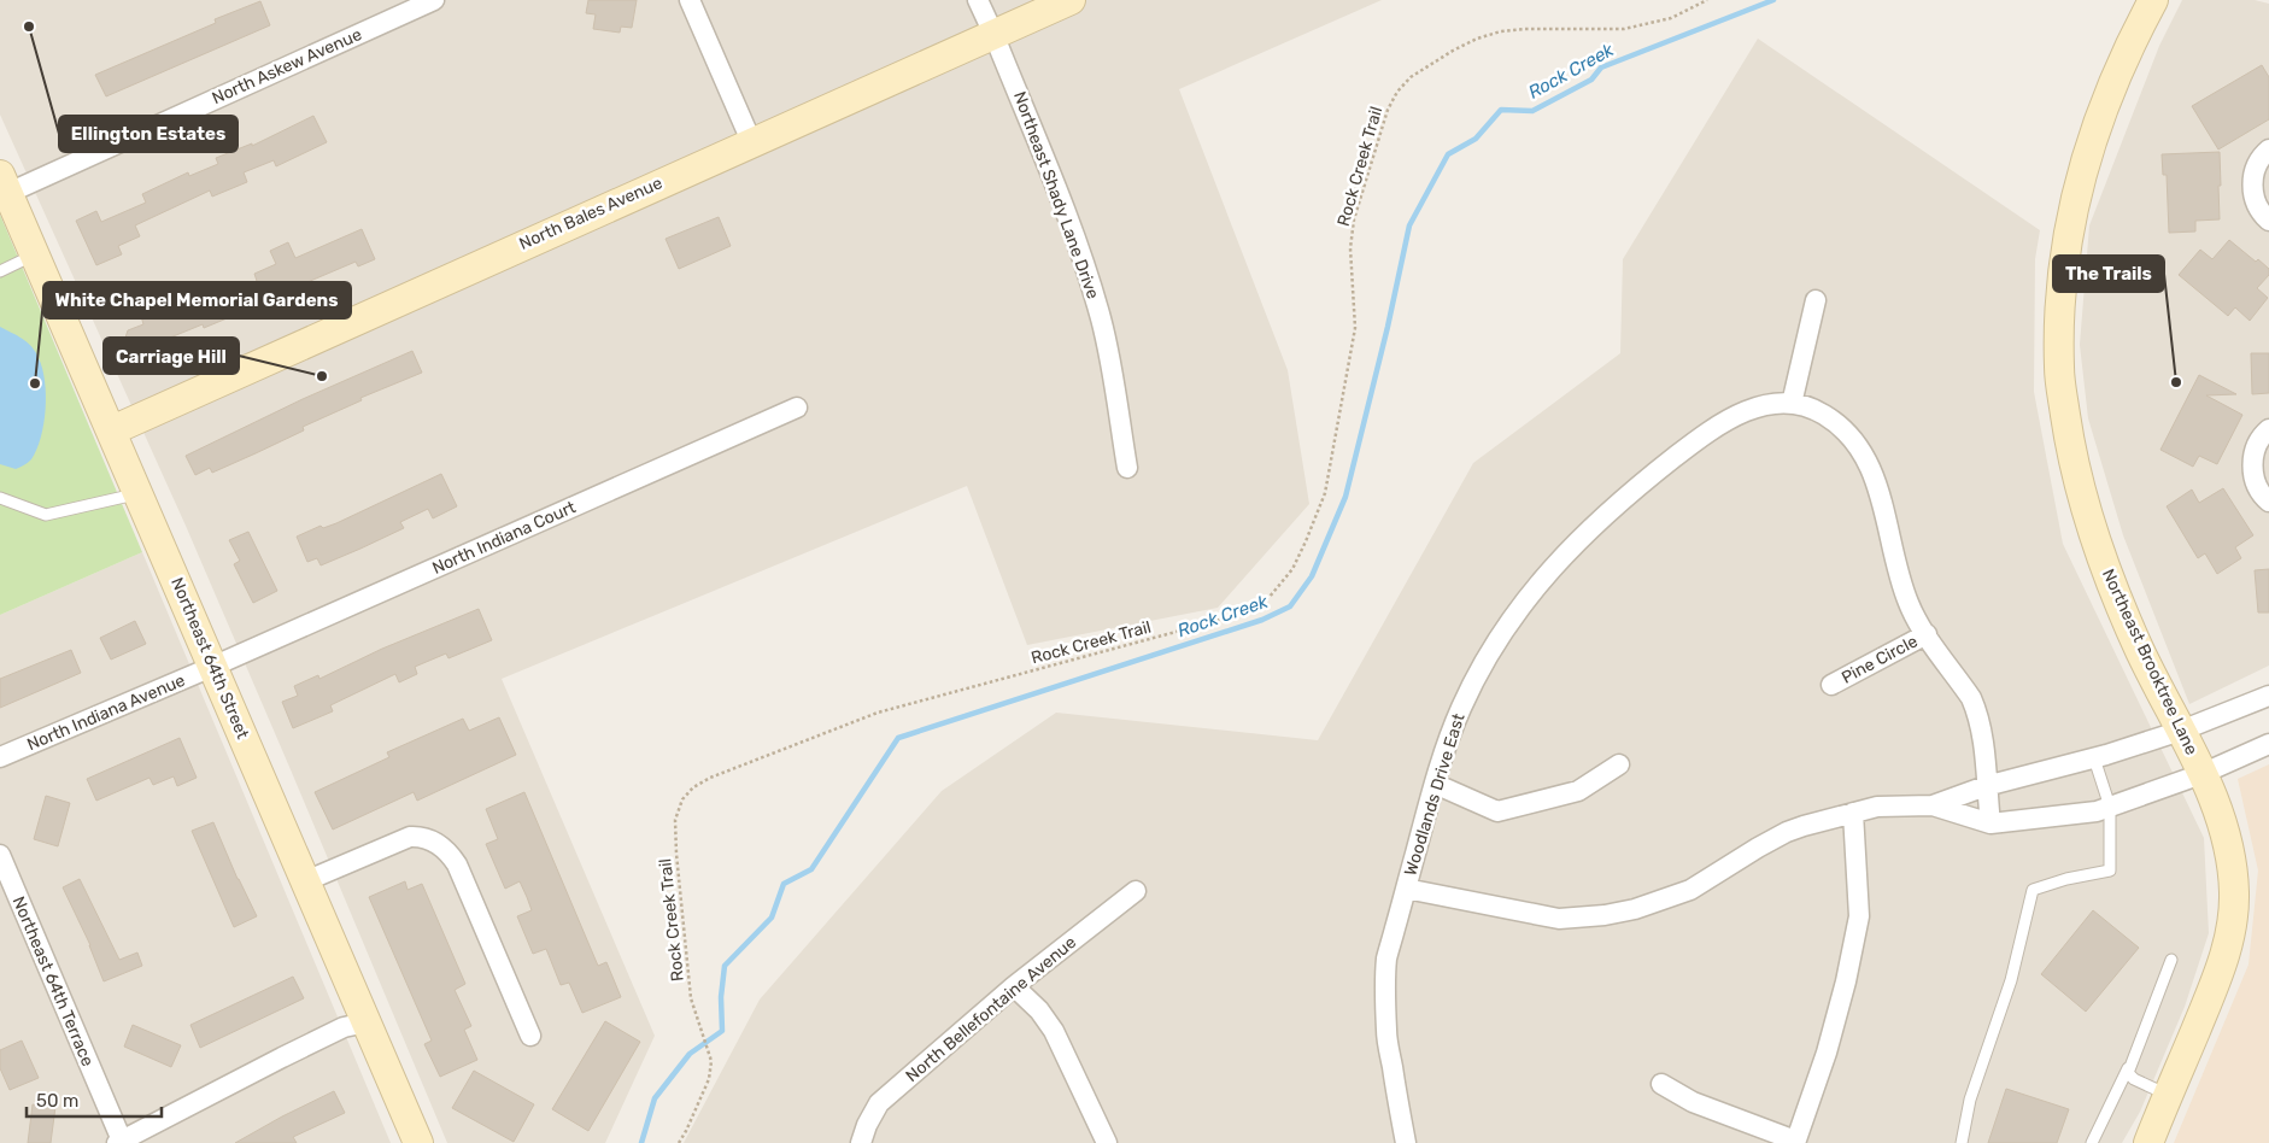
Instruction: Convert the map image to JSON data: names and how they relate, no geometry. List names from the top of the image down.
{
  "streets": {
    "street": [
      "North Askew Avenue",
      "Northeast Shady Lane Drive",
      "North Bales Avenue",
      "North Indiana Court",
      "Northeast 64th Street",
      "Pine Circle",
      "Northeast Brooktree Lane",
      "North Indiana Avenue",
      "Woodlands Drive East",
      "Northeast 64th Terrace",
      "North Bellefontaine Avenue"
    ],
    "path": ["Rock Creek Trail"]
  },
  "crossings": [
    ["North Askew Avenue", "Northeast 64th Street"],
    ["Northeast Shady Lane Drive", "North Bales Avenue"],
    ["North Bales Avenue", "Northeast 64th Street"],
    ["North Indiana Court", "Northeast 64th Street"],
    ["North Indiana Court", "North Indiana Avenue"],
    ["Northeast 64th Street", "North Indiana Avenue"],
    ["Pine Circle", "Woodlands Drive East"]
  ],
  "water": ["Rock Creek"],
  "places": [
    "Ellington Estates",
    "Carriage Hill",
    "The Trails",
    "White Chapel Memorial Gardens"
  ],
  "scale_bar": "50 m"
}
